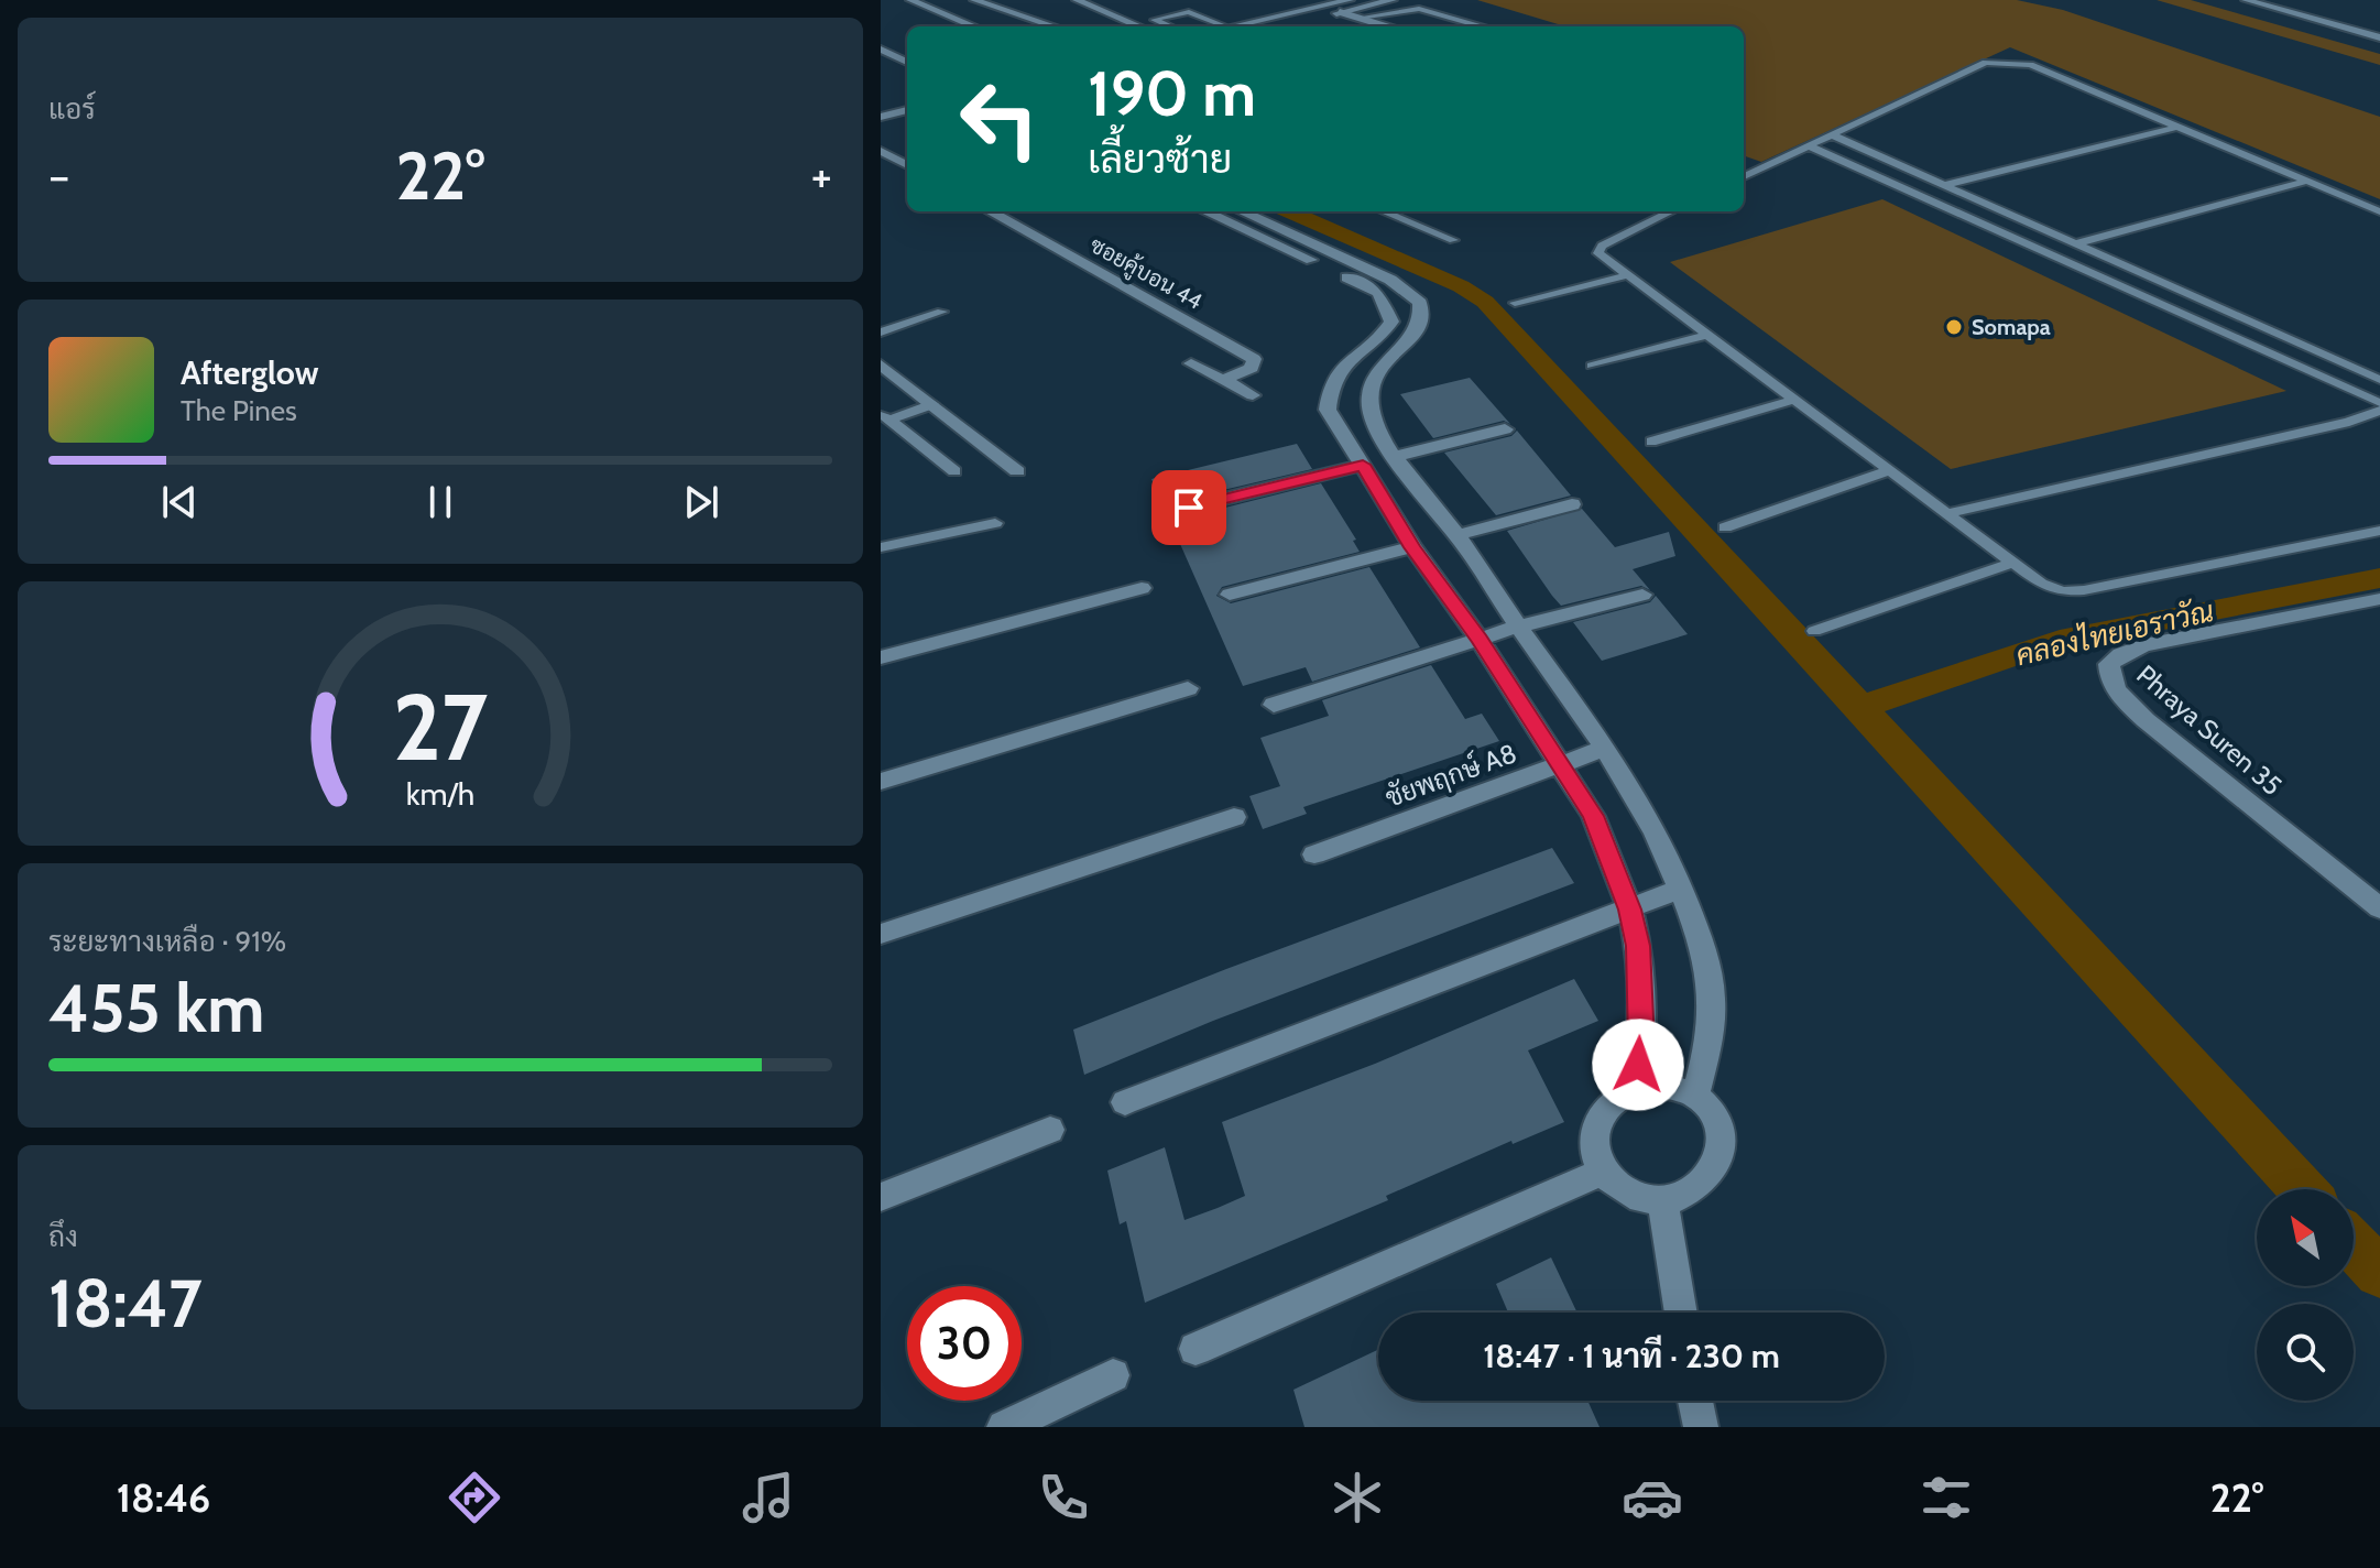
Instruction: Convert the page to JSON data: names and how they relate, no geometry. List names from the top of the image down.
{
  "streets": {
    "street": ["ซอยคู้บอน 44", "Phraya Suren 35", "ชัยพฤกษ์ A8"]
  },
  "water": ["คลองไทยเอราวัณ"],
  "places": ["Somapa"],
  "north": "top left",
  "page": {
    "tile": [
      "แอร์",
      ["ระยะทางเหลือ · 91%", "455 km"],
      ["ถึง", "18:47"]
    ],
    "turn": ["190 m", "เลี้ยวซ้าย"],
    "heat": ["−", "22°", "+"],
    "song": ["Afterglow", "The Pines"],
    "limit": "30",
    "trip": "18:47 · 1 นาที · 230 m",
    "tabs": ["18:46", "22°"],
    "gauge": ["27", "km/h"]
  }
}
